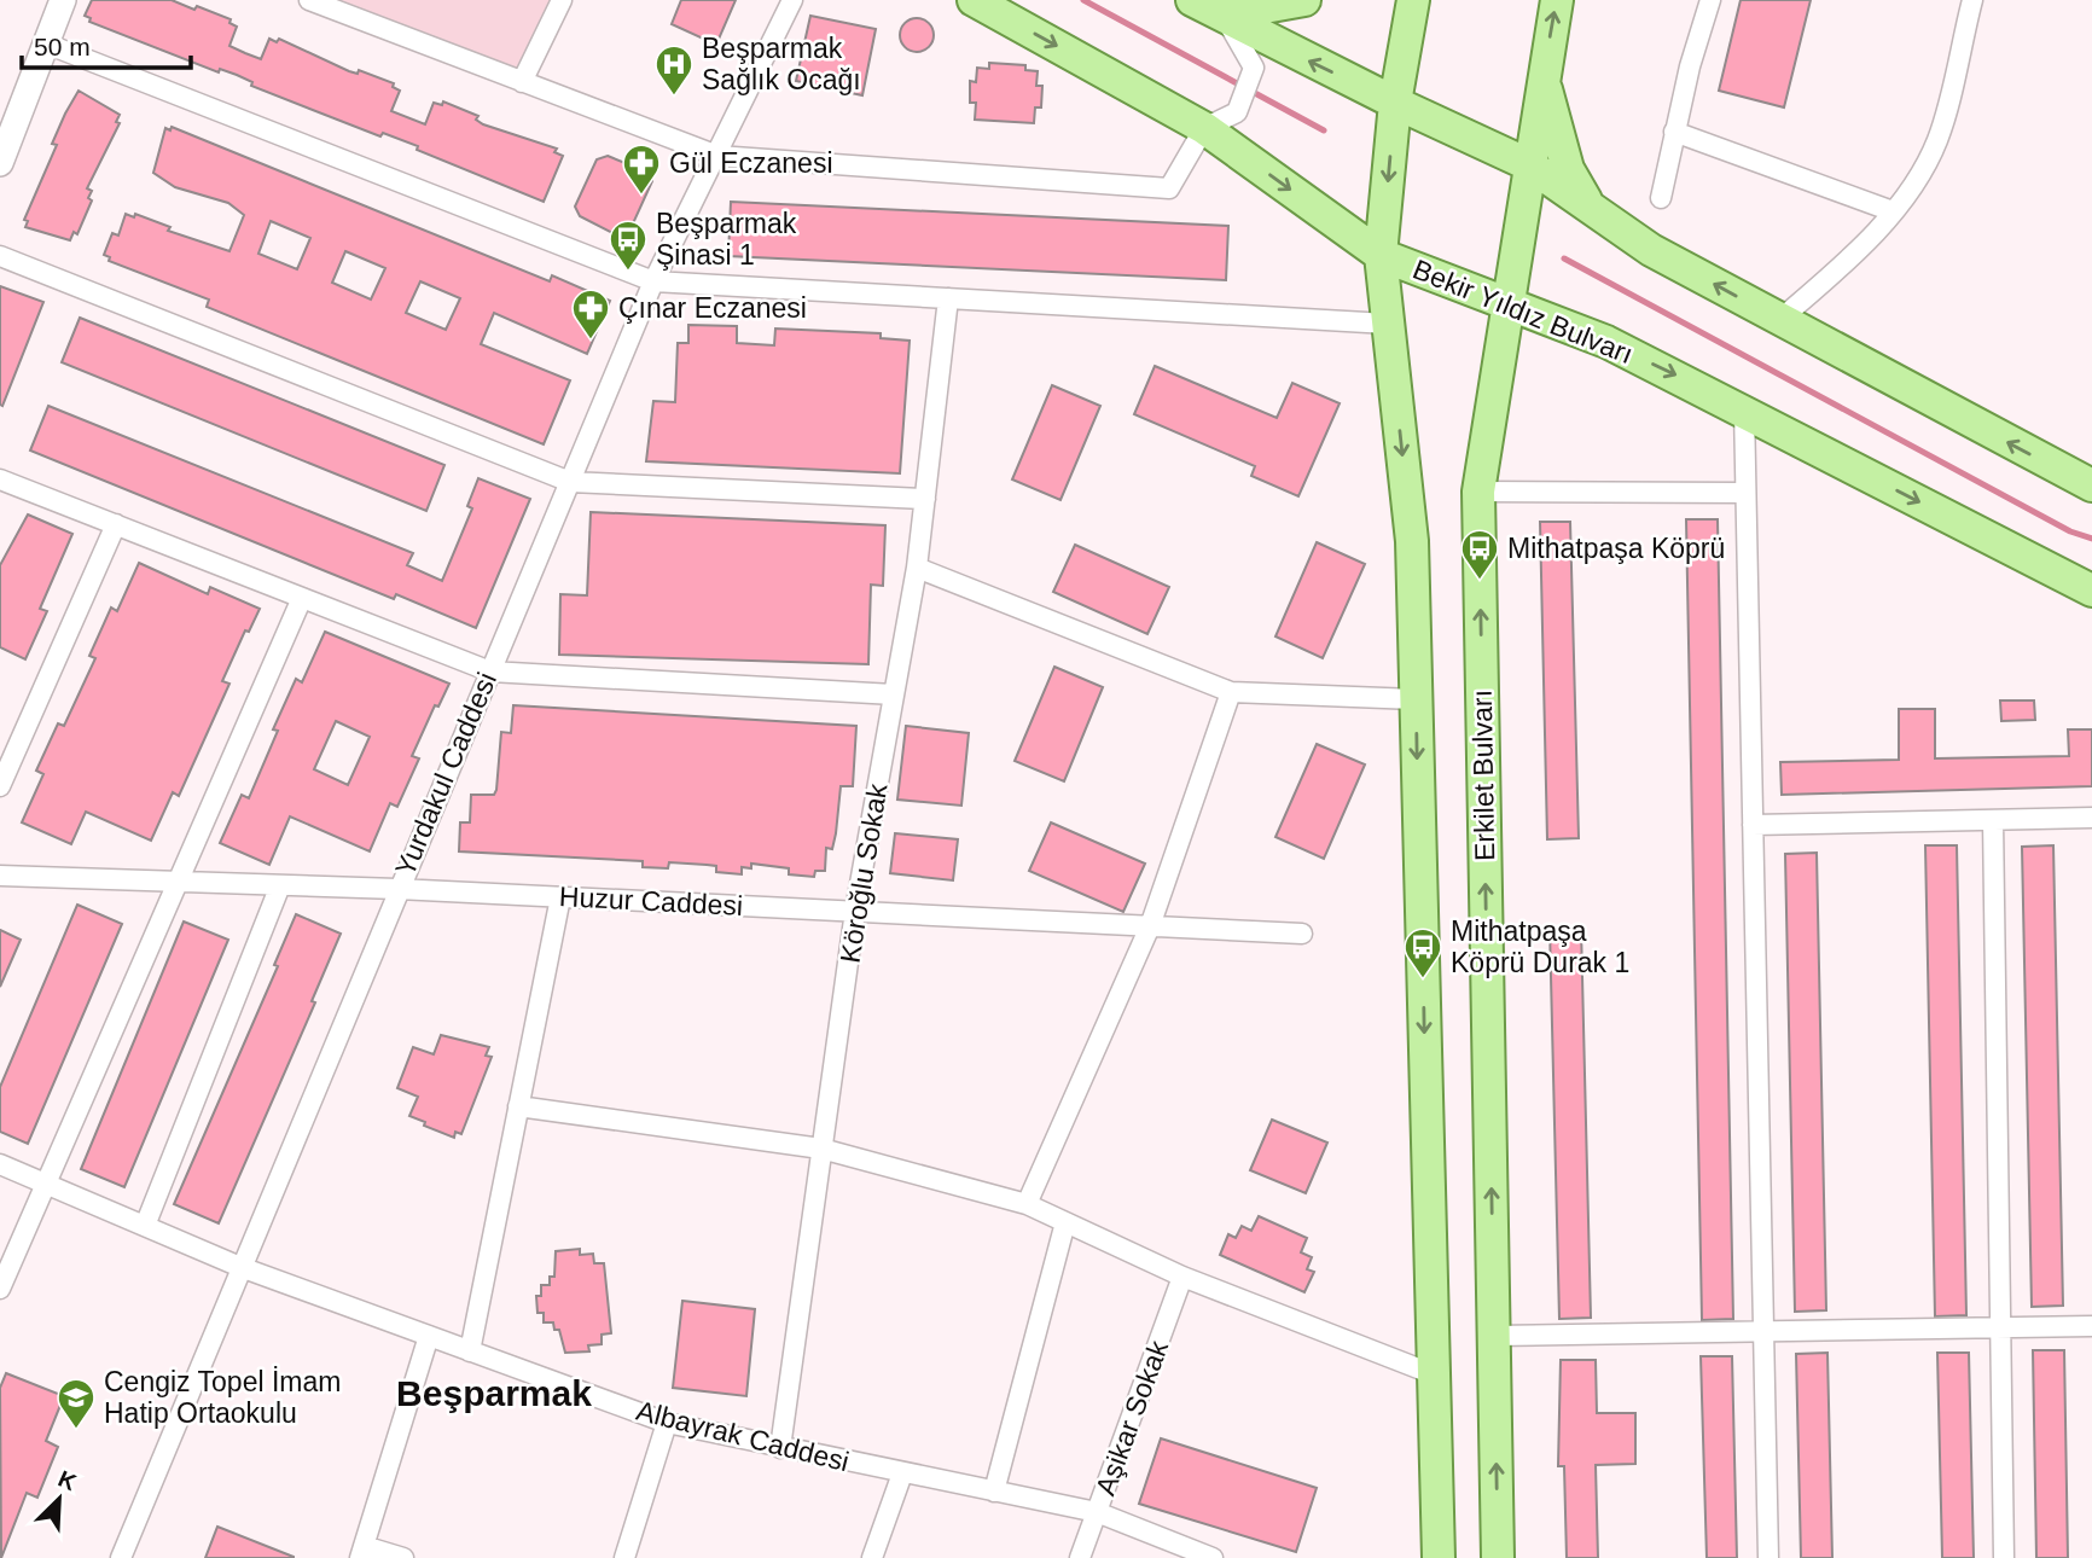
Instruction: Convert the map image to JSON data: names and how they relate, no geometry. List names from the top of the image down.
{
  "streets": {
    "main road": ["Bekir Yıldız Bulvarı", "Erkilet Bulvarı"],
    "street": [
      "Yurdakul Caddesi",
      "Köroğlu Sokak",
      "Huzur Caddesi",
      "Aşikar Sokak",
      "Albayrak Caddesi"
    ]
  },
  "crossings": [
    ["Bekir Yıldız Bulvarı", "Erkilet Bulvarı"],
    ["Yurdakul Caddesi", "Huzur Caddesi"],
    ["Yurdakul Caddesi", "Albayrak Caddesi"],
    ["Köroğlu Sokak", "Huzur Caddesi"],
    ["Köroğlu Sokak", "Albayrak Caddesi"],
    ["Aşikar Sokak", "Albayrak Caddesi"]
  ],
  "districts": ["Beşparmak"],
  "places": {
    "hospital": ["Beşparmak Sağlık Ocağı"],
    "pharmacy": ["Gül Eczanesi", "Çınar Eczanesi"],
    "bus stop": ["Beşparmak Şinasi 1", "Mithatpaşa Köprü", "Mithatpaşa Köprü Durak 1"],
    "school or university": ["Cengiz Topel İmam Hatip Ortaokulu"]
  },
  "scale_bar": "50 m",
  "north": "top right"
}
